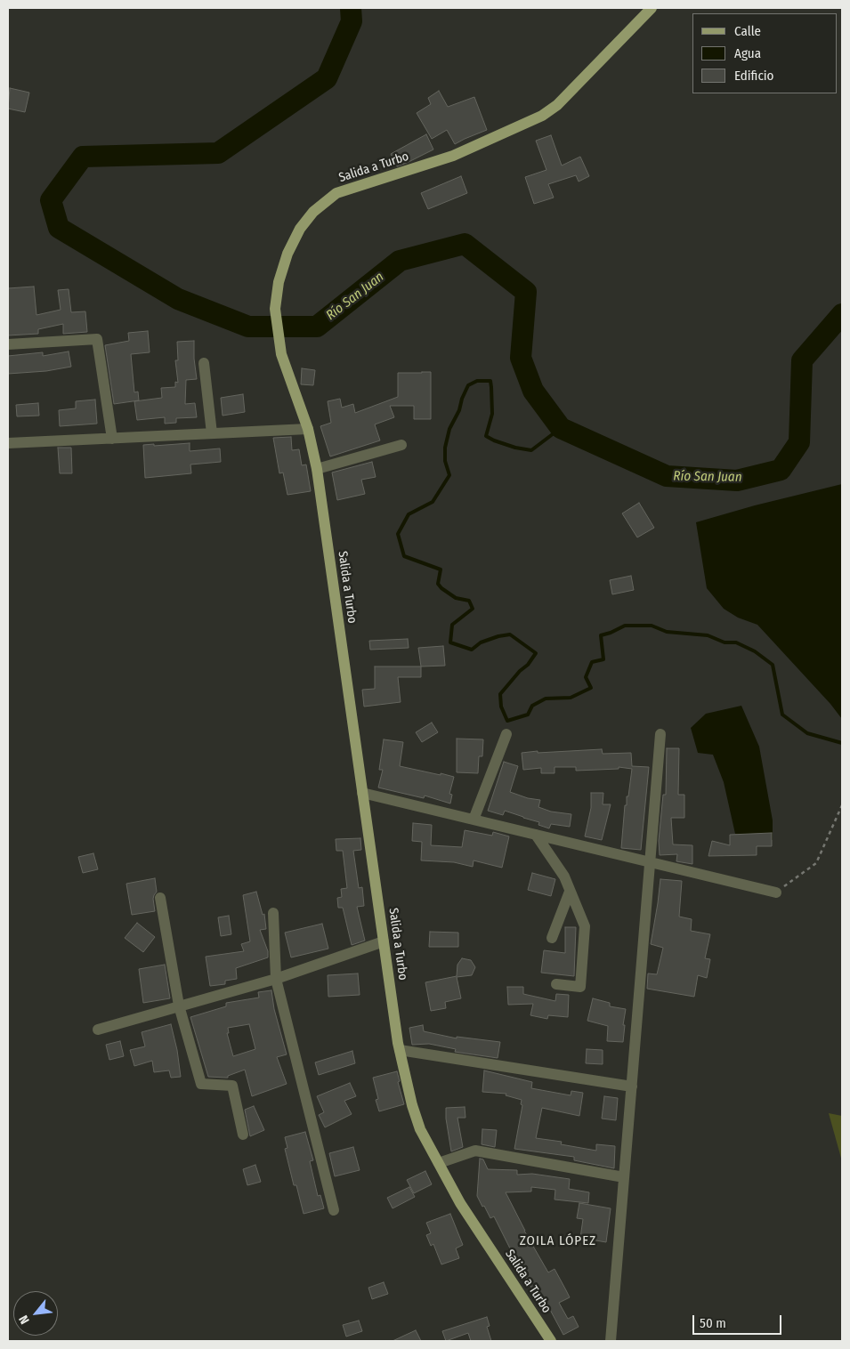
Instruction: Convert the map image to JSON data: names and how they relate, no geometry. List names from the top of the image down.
{
  "streets": {
    "main road": ["Salida a Turbo"]
  },
  "districts": ["ZOILA LÓPEZ"],
  "water": ["Río San Juan"],
  "legend": ["Calle", "Agua", "Edificio"],
  "scale_bar": "50 m",
  "north": "bottom left"
}
